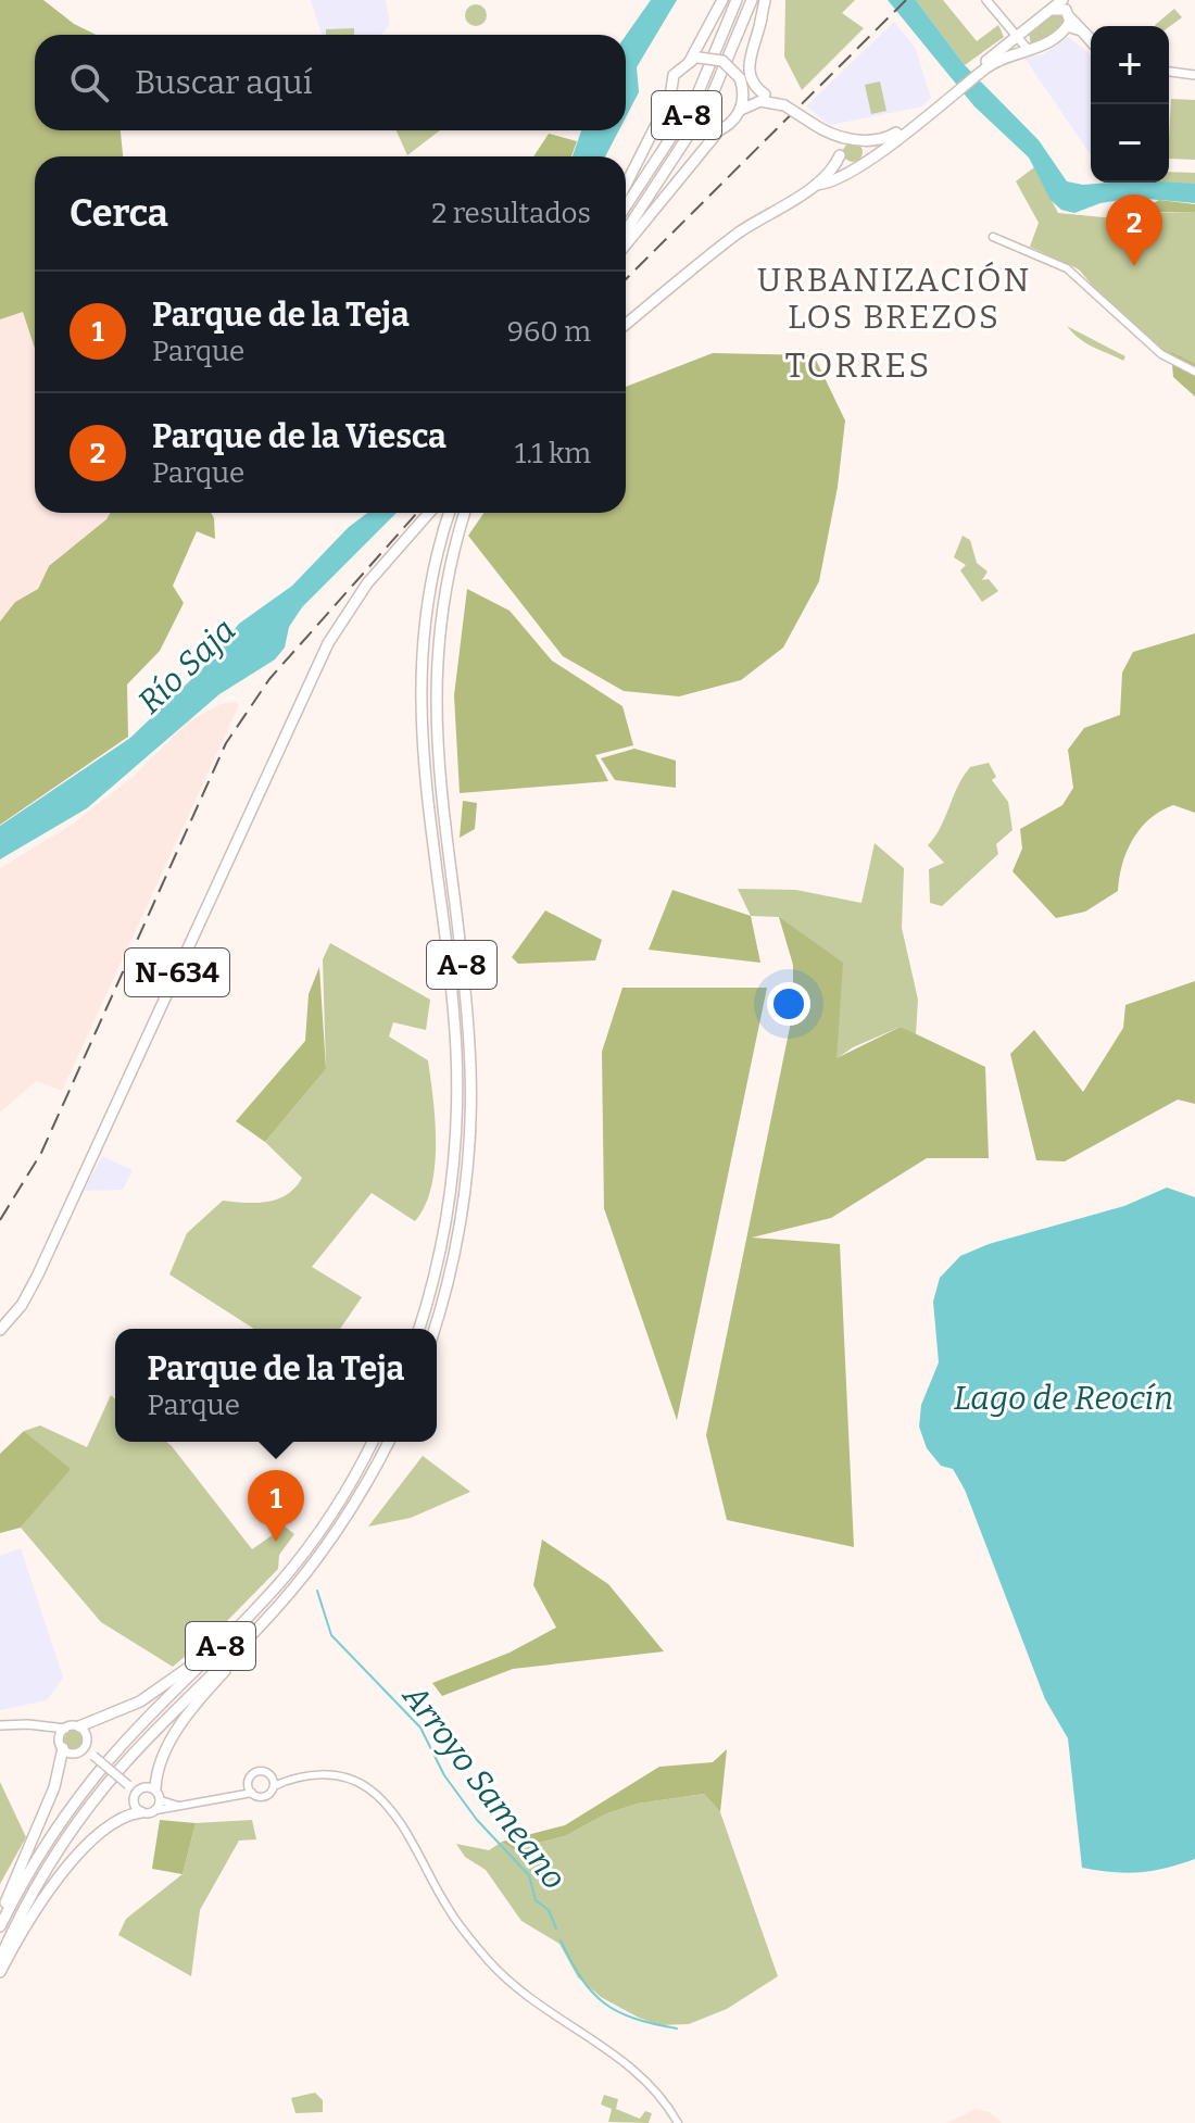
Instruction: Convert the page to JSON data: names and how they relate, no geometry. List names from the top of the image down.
{
  "streets": {
    "highway": ["A-8", "N-634"]
  },
  "districts": ["URBANIZACIÓN LOS BREZOS", "TORRES"],
  "water": ["Río Saja", "Lago de Reocín", "Arroyo Sameano"],
  "page": {
    "map_buttons": ["+", "−"],
    "search": "Buscar aquí",
    "heading": ["Cerca", "2 resultados"],
    "pins": ["2", "1"],
    "list": [
      {
        "mark": "1",
        "name": "Parque de la Teja",
        "note": "Parque",
        "value": "960 m"
      },
      {
        "mark": "2",
        "name": "Parque de la Viesca",
        "note": "Parque",
        "value": "1.1 km"
      }
    ],
    "popup": ["Parque de la Teja", "Parque"]
  }
}
